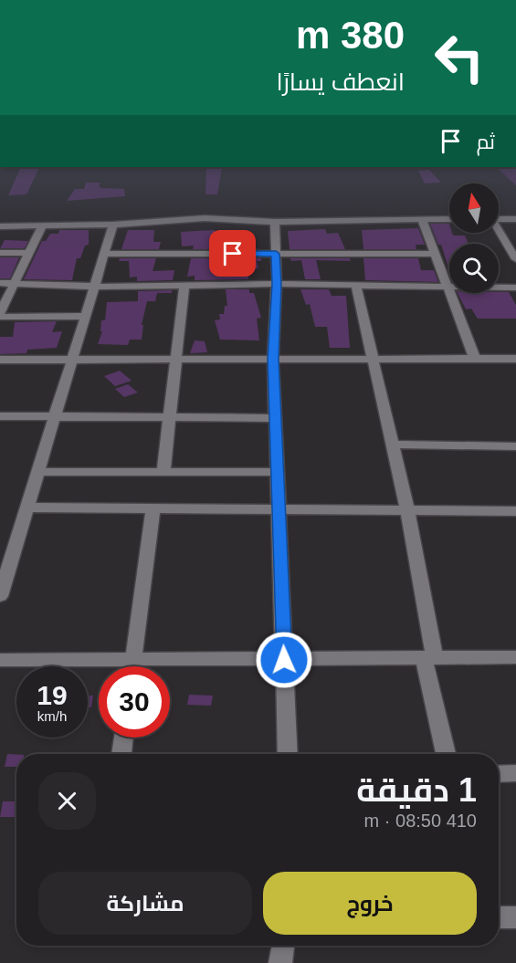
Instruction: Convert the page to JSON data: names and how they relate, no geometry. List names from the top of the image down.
{
  "north": "top",
  "page": {
    "turn": ["380 m", "انعطف يسارًا"],
    "then": "ثم",
    "speed": "19 km/h",
    "limit": "30",
    "heading": ["1 دقيقة", "410 m · 08:50"],
    "buttons": ["خروج", "مشاركة"]
  }
}
